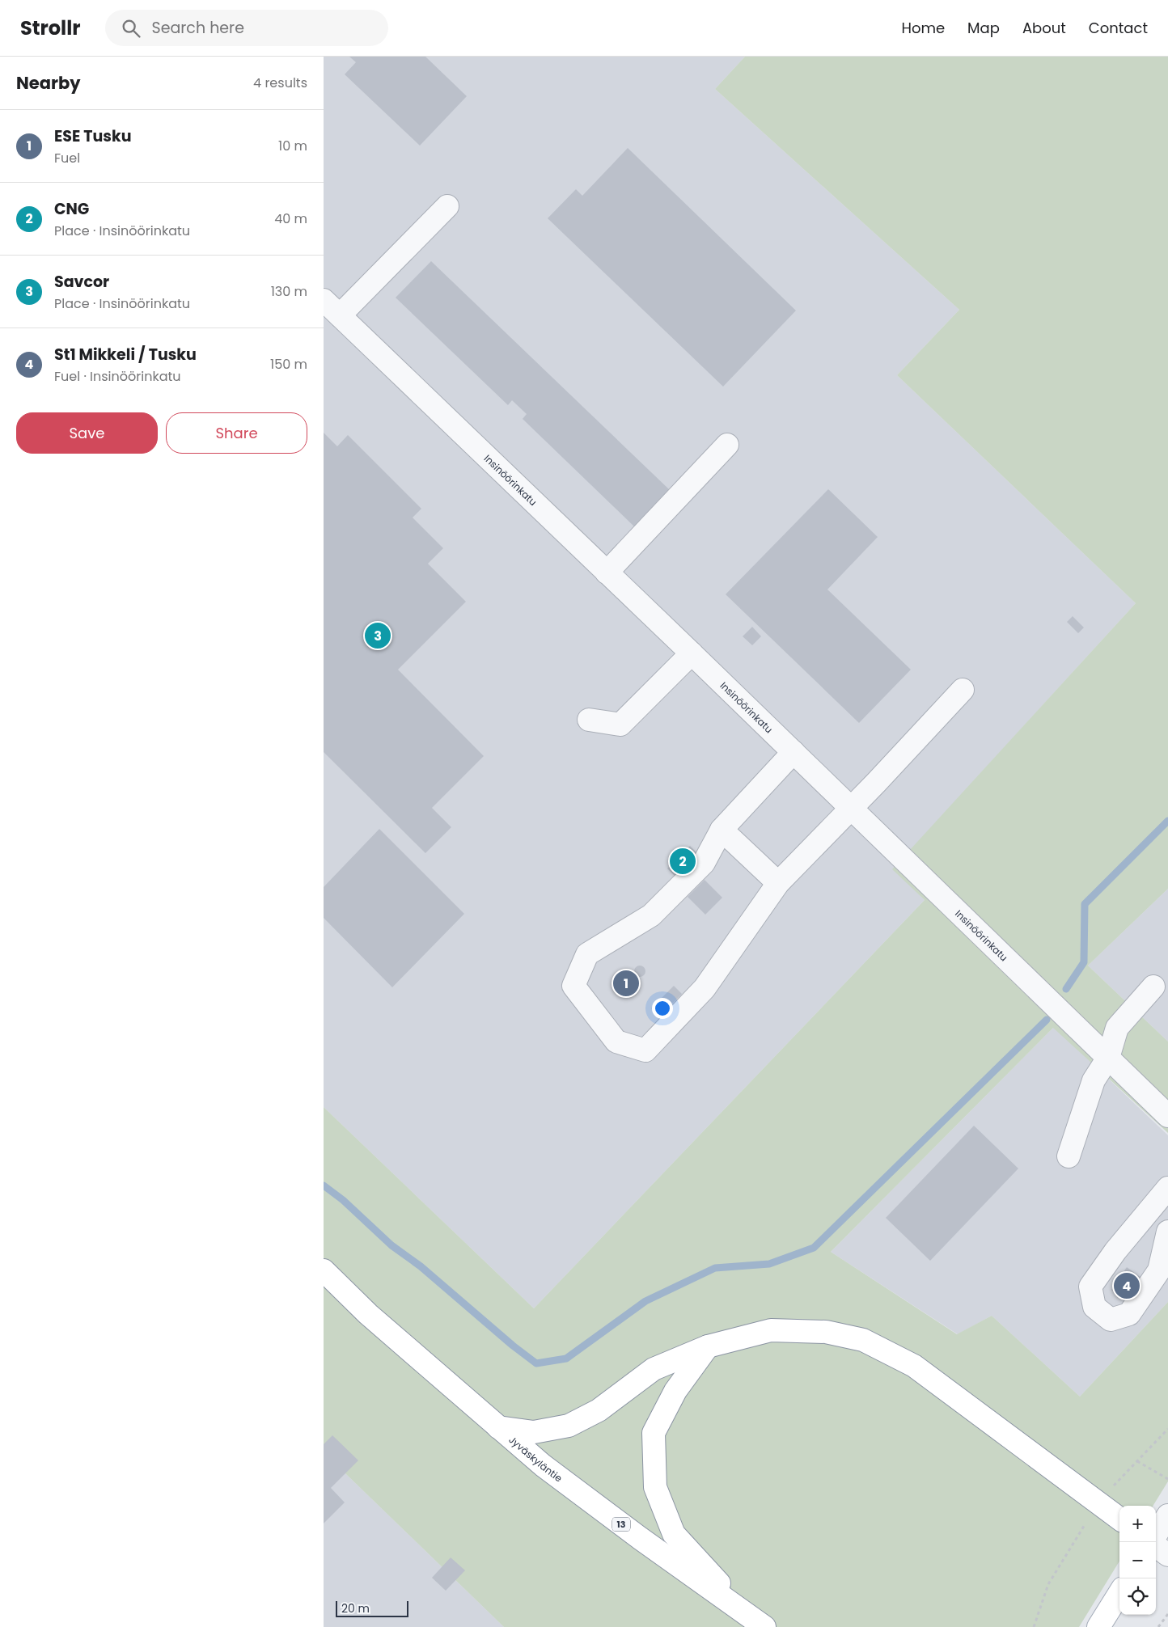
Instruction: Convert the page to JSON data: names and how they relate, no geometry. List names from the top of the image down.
{
  "streets": {
    "main road": ["Jyväskyläntie", "13"],
    "street": ["Insinöörinkatu"]
  },
  "scale_bar": "20 m",
  "page": {
    "header": "Strollr",
    "search": "Search here",
    "nav": [
      "Home",
      "Map",
      "About",
      "Contact"
    ],
    "heading": ["Nearby", "4 results"],
    "list": [
      {
        "mark": "1",
        "name": "ESE Tusku",
        "note": "Fuel",
        "value": "10 m"
      },
      {
        "mark": "2",
        "name": "CNG",
        "note": "Place · Insinöörinkatu",
        "value": "40 m"
      },
      {
        "mark": "3",
        "name": "Savcor",
        "note": "Place · Insinöörinkatu",
        "value": "130 m"
      },
      {
        "mark": "4",
        "name": "St1 Mikkeli / Tusku",
        "note": "Fuel · Insinöörinkatu",
        "value": "150 m"
      }
    ],
    "buttons": ["Save", "Share"],
    "pins": [
      "3",
      "2",
      "1",
      "4"
    ],
    "map_buttons": ["+", "−"],
    "scale": "20 m"
  }
}
